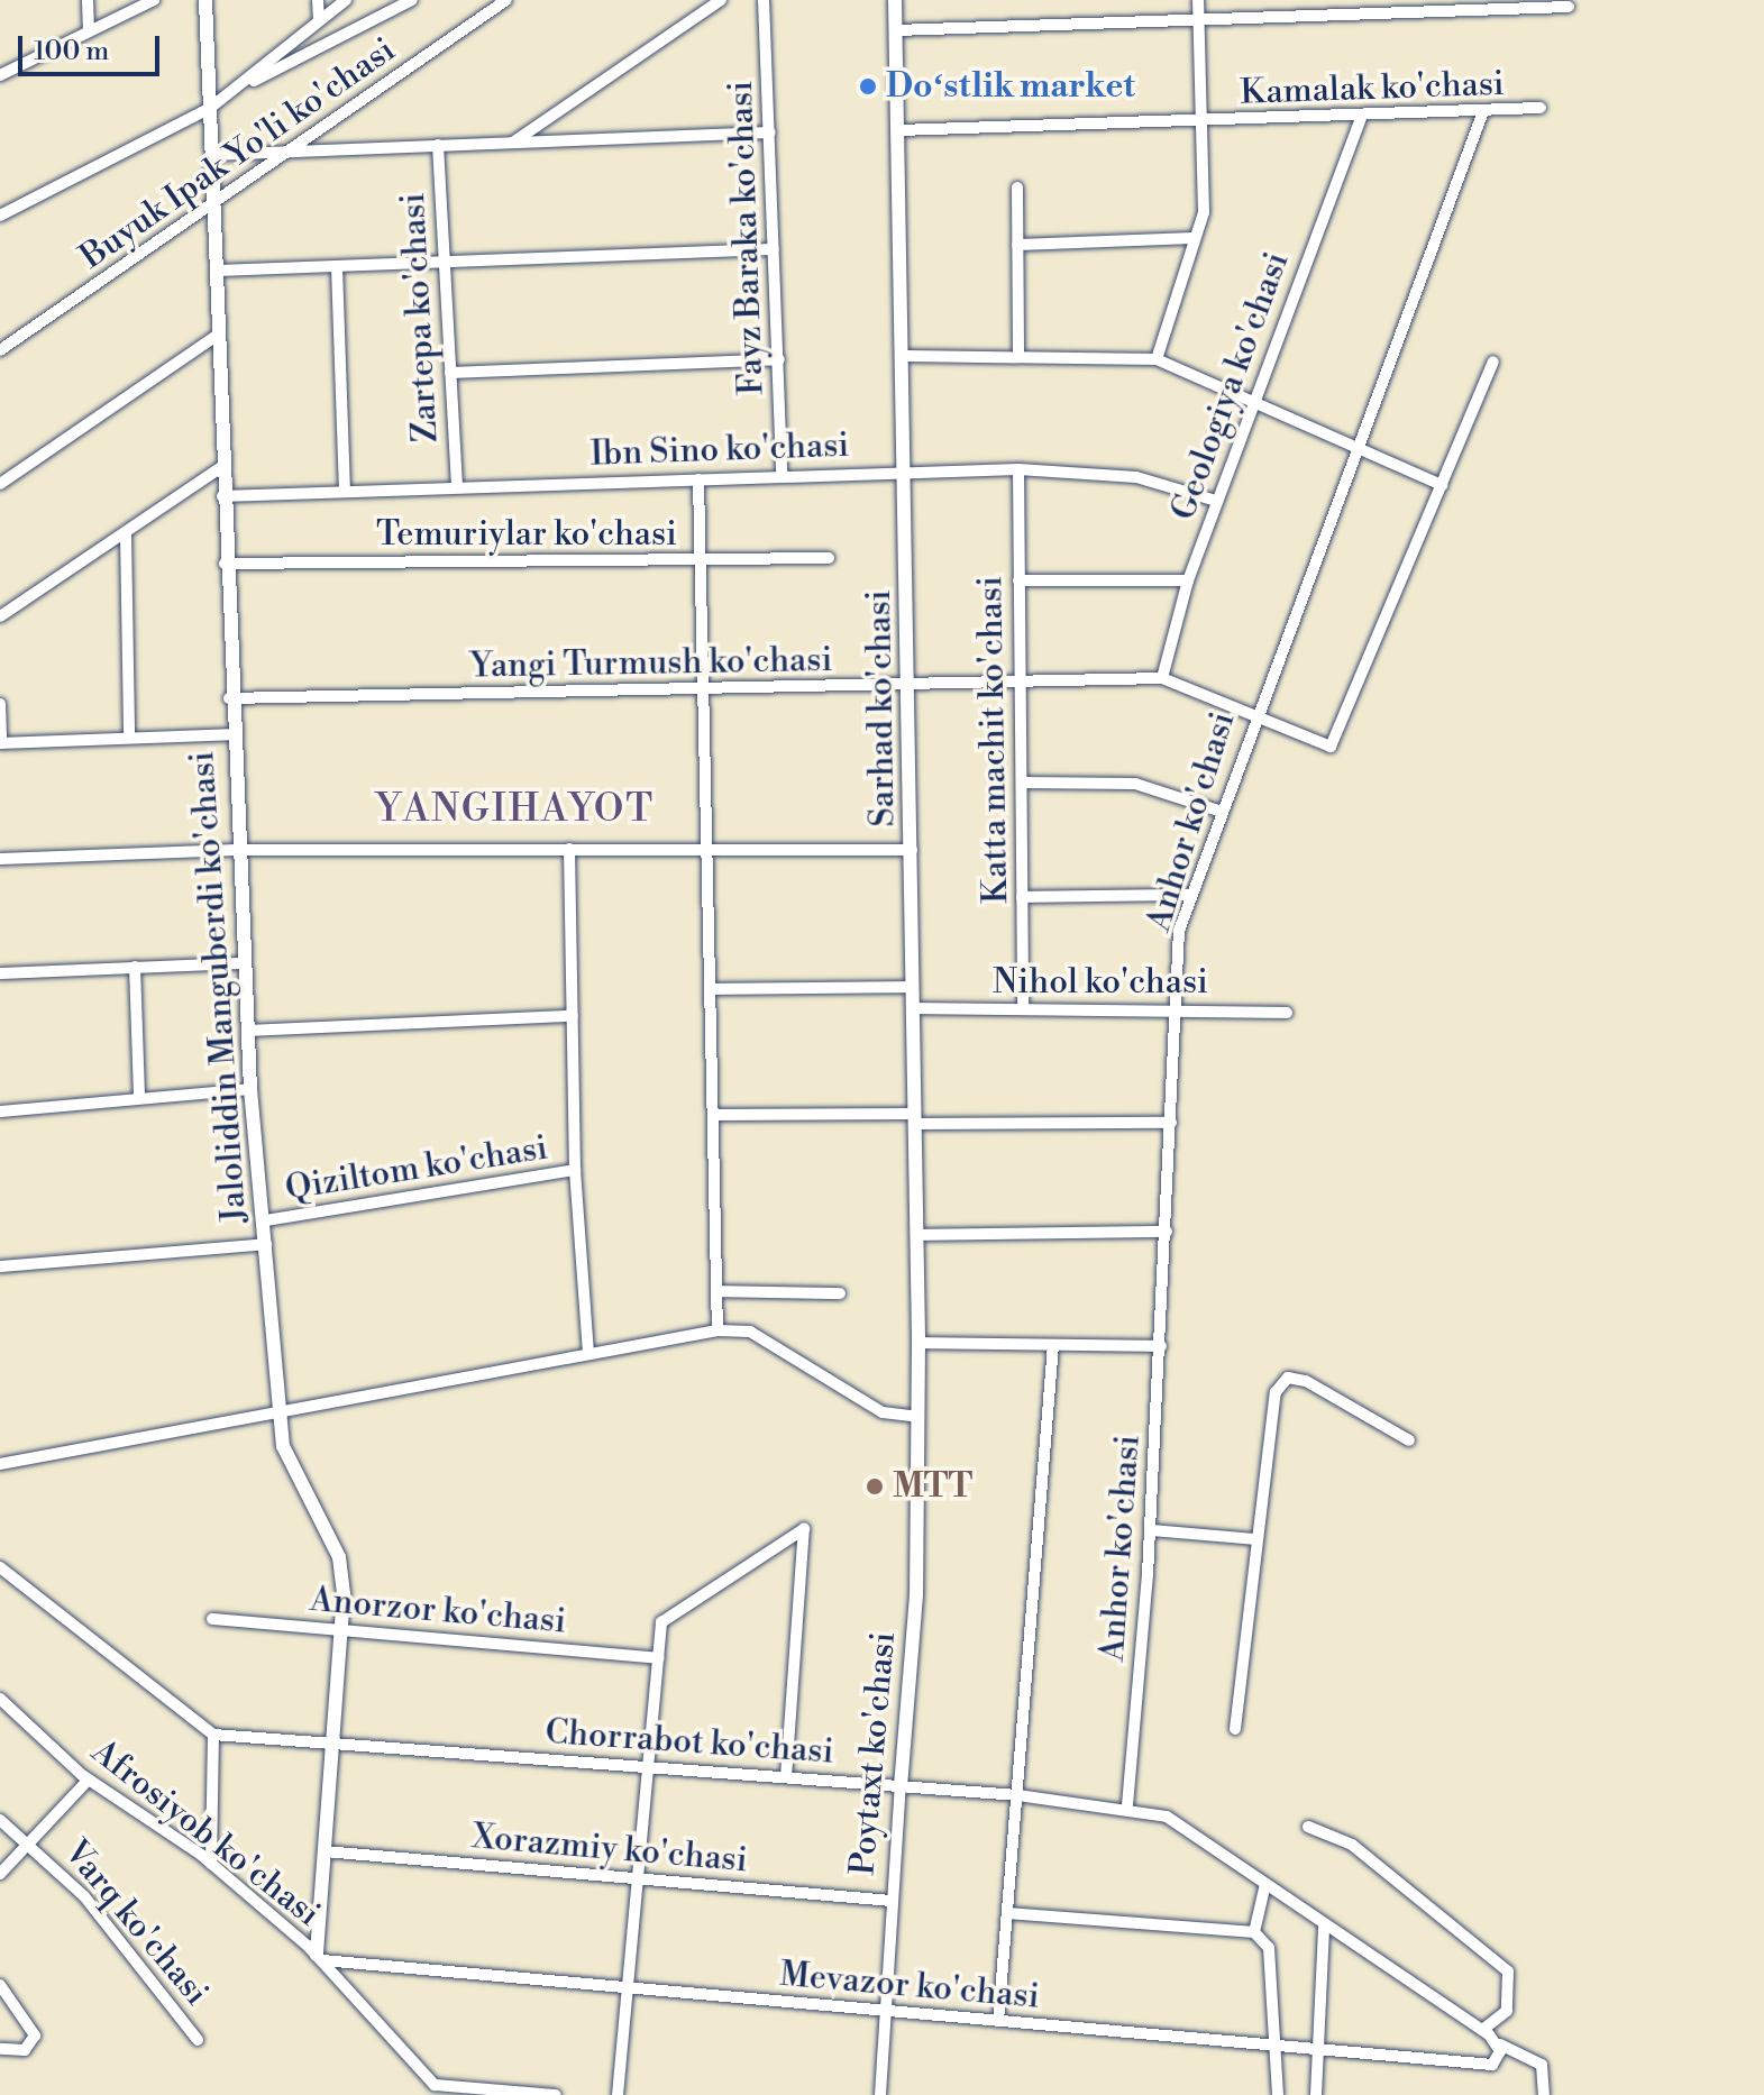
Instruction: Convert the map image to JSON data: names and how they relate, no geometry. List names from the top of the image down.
{
  "streets": {
    "street": [
      "Kamalak ko'chasi",
      "Buyuk Ipak Yo'li ko'chasi",
      "Fayz Baraka ko'chasi",
      "Zartepa ko'chasi",
      "Geologiya ko'chasi",
      "Ibn Sino ko'chasi",
      "Temuriylar ko'chasi",
      "Yangi Turmush ko'chasi",
      "Sarhad ko'chasi",
      "Katta machit ko'chasi",
      "Anhor ko'chasi",
      "Nihol ko'chasi",
      "Jaloliddin Manguberdi ko'chasi",
      "Qiziltom ko'chasi",
      "Anorzor ko'chasi",
      "Chorrabot ko'chasi",
      "Poytaxt ko'chasi",
      "Afrosiyob ko'chasi",
      "Xorazmiy ko'chasi",
      "Varq ko'chasi",
      "Mevazor ko'chasi"
    ]
  },
  "crossings": [
    ["Kamalak ko'chasi", "Geologiya ko'chasi"],
    ["Kamalak ko'chasi", "Sarhad ko'chasi"],
    ["Kamalak ko'chasi", "Anhor ko'chasi"],
    ["Buyuk Ipak Yo'li ko'chasi", "Jaloliddin Manguberdi ko'chasi"],
    ["Fayz Baraka ko'chasi", "Ibn Sino ko'chasi"],
    ["Zartepa ko'chasi", "Ibn Sino ko'chasi"],
    ["Geologiya ko'chasi", "Ibn Sino ko'chasi"],
    ["Geologiya ko'chasi", "Yangi Turmush ko'chasi"],
    ["Ibn Sino ko'chasi", "Sarhad ko'chasi"],
    ["Ibn Sino ko'chasi", "Katta machit ko'chasi"],
    ["Ibn Sino ko'chasi", "Jaloliddin Manguberdi ko'chasi"],
    ["Temuriylar ko'chasi", "Jaloliddin Manguberdi ko'chasi"],
    ["Yangi Turmush ko'chasi", "Sarhad ko'chasi"],
    ["Yangi Turmush ko'chasi", "Katta machit ko'chasi"],
    ["Yangi Turmush ko'chasi", "Anhor ko'chasi"],
    ["Yangi Turmush ko'chasi", "Jaloliddin Manguberdi ko'chasi"],
    ["Sarhad ko'chasi", "Nihol ko'chasi"],
    ["Sarhad ko'chasi", "Poytaxt ko'chasi"],
    ["Katta machit ko'chasi", "Nihol ko'chasi"],
    ["Anhor ko'chasi", "Nihol ko'chasi"],
    ["Anhor ko'chasi", "Chorrabot ko'chasi"],
    ["Jaloliddin Manguberdi ko'chasi", "Qiziltom ko'chasi"],
    ["Jaloliddin Manguberdi ko'chasi", "Anorzor ko'chasi"],
    ["Jaloliddin Manguberdi ko'chasi", "Chorrabot ko'chasi"],
    ["Jaloliddin Manguberdi ko'chasi", "Afrosiyob ko'chasi"],
    ["Jaloliddin Manguberdi ko'chasi", "Xorazmiy ko'chasi"],
    ["Jaloliddin Manguberdi ko'chasi", "Mevazor ko'chasi"],
    ["Chorrabot ko'chasi", "Poytaxt ko'chasi"],
    ["Chorrabot ko'chasi", "Mevazor ko'chasi"],
    ["Poytaxt ko'chasi", "Xorazmiy ko'chasi"],
    ["Poytaxt ko'chasi", "Mevazor ko'chasi"],
    ["Afrosiyob ko'chasi", "Varq ko'chasi"],
    ["Afrosiyob ko'chasi", "Mevazor ko'chasi"]
  ],
  "districts": ["YANGIHAYOT"],
  "places": ["Doʻstlik market", "MTT"],
  "scale_bar": "100 m"
}
